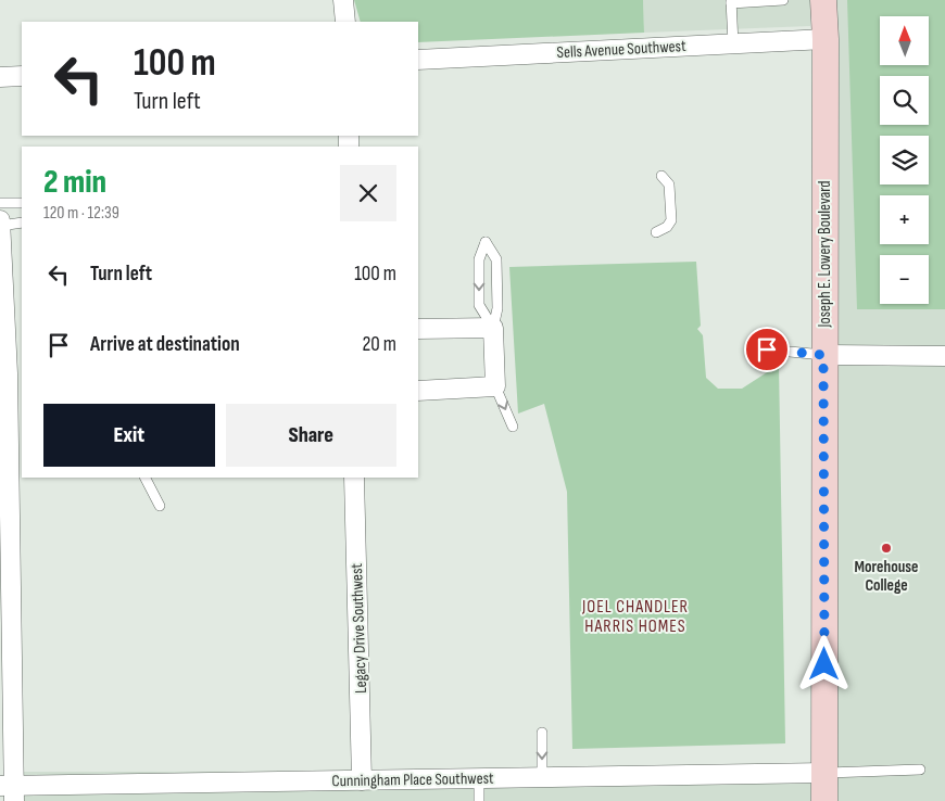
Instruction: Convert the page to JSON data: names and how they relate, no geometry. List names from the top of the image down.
{
  "streets": {
    "main road": ["Joseph E. Lowery Boulevard"],
    "street": ["Sells Avenue Southwest", "Legacy Drive Southwest", "Cunningham Place Southwest"]
  },
  "crossings": [
    ["Sells Avenue Southwest", "Joseph E. Lowery Boulevard"],
    ["Joseph E. Lowery Boulevard", "Cunningham Place Southwest"],
    ["Legacy Drive Southwest", "Cunningham Place Southwest"]
  ],
  "districts": ["JOEL CHANDLER HARRIS HOMES"],
  "places": ["Morehouse College"],
  "north": "top",
  "page": {
    "map_buttons": ["+", "−"],
    "turn": ["100 m", "Turn left"],
    "heading": ["2 min", "120 m · 12:39"],
    "list": [
      {
        "name": "Turn left",
        "value": "100 m"
      },
      {
        "name": "Arrive at destination",
        "value": "20 m"
      }
    ],
    "buttons": ["Exit", "Share"]
  }
}
